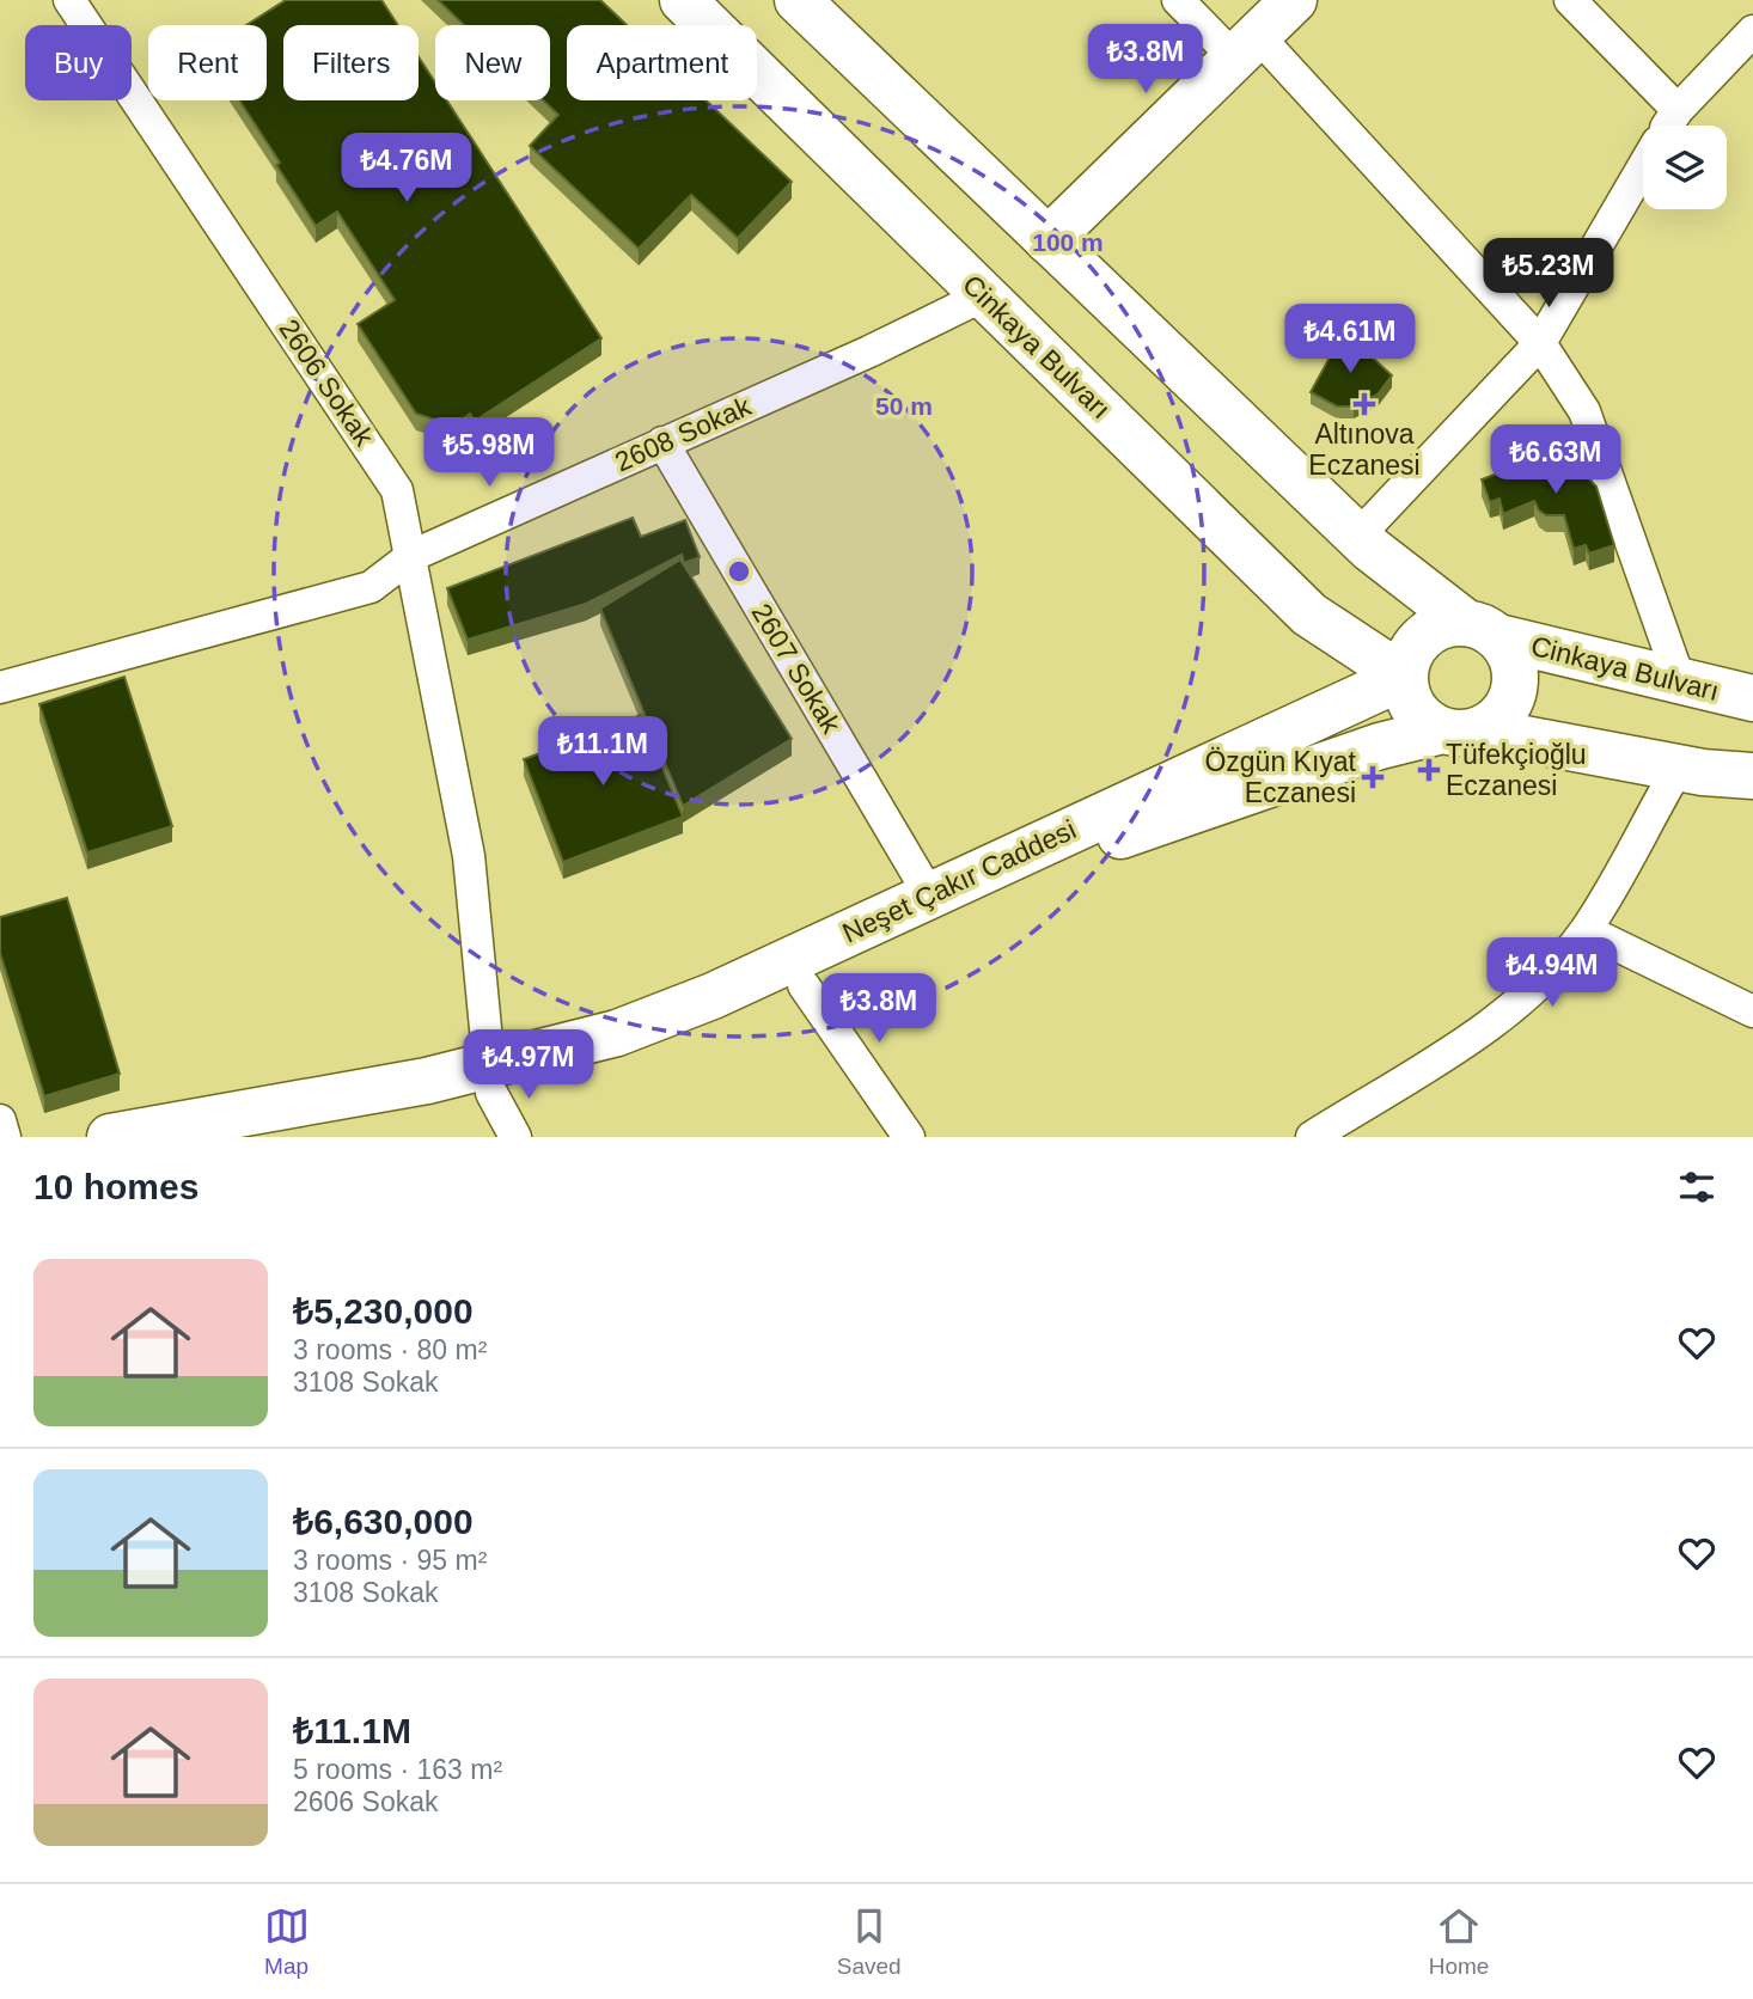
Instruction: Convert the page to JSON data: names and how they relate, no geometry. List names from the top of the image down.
{
  "streets": {
    "main road": ["Cinkaya Bulvarı", "Neşet Çakır Caddesi"],
    "street": ["2606 Sokak", "2608 Sokak", "2607 Sokak"]
  },
  "crossings": [
    ["Cinkaya Bulvarı", "2608 Sokak"],
    ["Cinkaya Bulvarı", "Neşet Çakır Caddesi"],
    ["2606 Sokak", "2608 Sokak"],
    ["2606 Sokak", "Neşet Çakır Caddesi"],
    ["2608 Sokak", "2607 Sokak"],
    ["2607 Sokak", "Neşet Çakır Caddesi"]
  ],
  "places": {
    "health": ["Altınova Eczanesi", "Tüfekçioğlu Eczanesi", "Özgün Kıyat Eczanesi"]
  },
  "page": {
    "price": [
      "₺3.8M",
      "₺4.76M",
      "₺5.23M",
      "₺4.61M",
      "₺5.98M",
      "₺6.63M",
      "₺11.1M",
      "₺4.94M",
      "₺3.8M",
      "₺4.97M"
    ],
    "chip": [
      "Buy",
      "Rent",
      "Filters",
      "New",
      "Apartment"
    ],
    "heading": "10 homes",
    "list": [
      {
        "name": "₺5,230,000",
        "note": "3 rooms · 80 m² · 3108 Sokak"
      },
      {
        "name": "₺6,630,000",
        "note": "3 rooms · 95 m² · 3108 Sokak"
      },
      {
        "name": "₺11.1M",
        "note": "5 rooms · 163 m² · 2606 Sokak"
      }
    ],
    "tabs": ["Map", "Saved", "Home"]
  },
  "rings": ["100 m", "50 m"]
}
